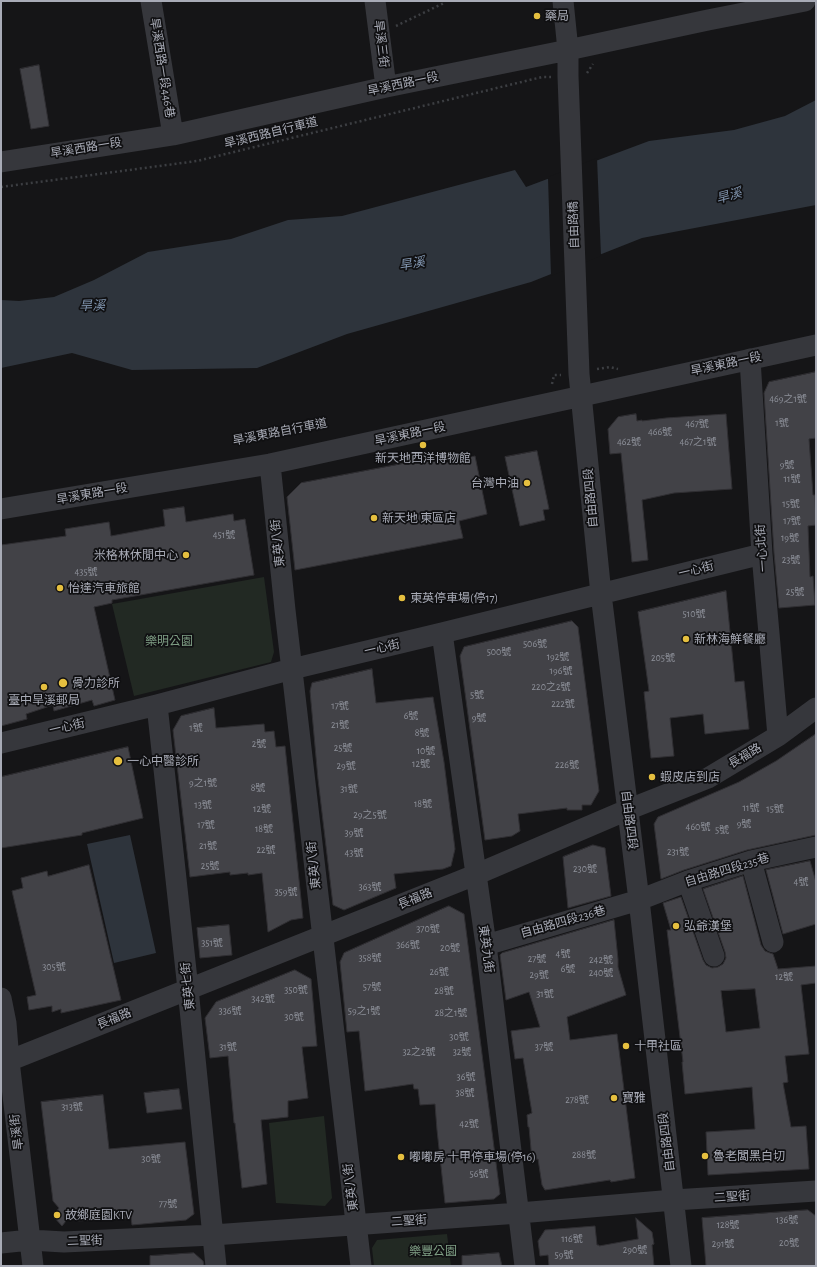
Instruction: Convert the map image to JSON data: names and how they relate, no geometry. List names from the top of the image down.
{
  "streets": {
    "street": [
      "旱溪三街",
      "旱溪西路一段446巷",
      "旱溪西路一段",
      "自由路橋",
      "旱溪東路一段",
      "自由路四段",
      "東英八街",
      "一心北街",
      "一心街",
      "長福路",
      "自由路四段235巷",
      "自由路四段236巷",
      "東英九街",
      "東英七街",
      "旱溪街",
      "二聖街"
    ],
    "path": ["旱溪西路自行車道"]
  },
  "crossings": [
    ["旱溪三街", "旱溪西路一段"],
    ["旱溪西路一段446巷", "旱溪西路一段"],
    ["旱溪西路一段", "自由路橋"],
    ["自由路橋", "自由路四段"],
    ["旱溪東路一段", "自由路四段"],
    ["旱溪東路一段", "東英八街"],
    ["旱溪東路一段", "一心北街"],
    ["自由路四段", "一心街"],
    ["自由路四段", "長福路"],
    ["自由路四段", "自由路四段235巷"],
    ["自由路四段", "自由路四段236巷"],
    ["自由路四段", "二聖街"],
    ["東英八街", "一心街"],
    ["東英八街", "長福路"],
    ["東英八街", "二聖街"],
    ["一心北街", "一心街"],
    ["一心北街", "長福路"],
    ["一心街", "東英九街"],
    ["一心街", "東英七街"],
    ["長福路", "東英九街"],
    ["長福路", "東英七街"],
    ["長福路", "旱溪街"],
    ["自由路四段235巷", "自由路四段236巷"],
    ["自由路四段236巷", "東英九街"],
    ["東英九街", "二聖街"],
    ["東英七街", "二聖街"],
    ["旱溪街", "二聖街"]
  ],
  "water": ["旱溪"],
  "parks": ["樂明公園", "樂豐公園"],
  "places": [
    "藥局",
    "新天地西洋博物館",
    "台灣中油",
    "新天地 東區店",
    "米格林休閒中心",
    "怡達汽車旅館",
    "東英停車場(停17)",
    "新林海鮮餐廳",
    "骨力診所",
    "臺中旱溪郵局",
    "一心中醫診所",
    "蝦皮店到店",
    "弘爺漢堡",
    "十甲社區",
    "寶雅",
    "魯老闆黑白切",
    "嘟嘟房 十甲停車場(停16)",
    "故鄉庭園KTV"
  ],
  "house_numbers": [
    "469之1號",
    "1號",
    "467號",
    "466號",
    "462號",
    "467之1號",
    "9號",
    "11號",
    "15號",
    "17號",
    "451號",
    "19號",
    "23號",
    "435號",
    "25號",
    "510號",
    "506號",
    "500號",
    "192號",
    "205號",
    "196號",
    "220之2號",
    "5號",
    "222號",
    "17號",
    "6號",
    "9號",
    "21號",
    "1號",
    "8號",
    "2號",
    "25號",
    "10號",
    "12號",
    "226號",
    "29號",
    "9之1號",
    "8號",
    "31號",
    "18號",
    "13號",
    "11號",
    "12號",
    "15號",
    "29之5號",
    "9號",
    "17號",
    "460號",
    "18號",
    "5號",
    "39號",
    "21號",
    "22號",
    "231號",
    "43號",
    "25號",
    "230號",
    "4號",
    "363號",
    "359號",
    "370號",
    "351號",
    "366號",
    "20號",
    "4號",
    "358號",
    "27號",
    "242號",
    "305號",
    "6號",
    "26號",
    "240號",
    "29號",
    "12號",
    "57號",
    "350號",
    "28號",
    "31號",
    "342號",
    "336號",
    "59之1號",
    "28之1號",
    "30號",
    "30號",
    "31號",
    "37號",
    "32之2號",
    "32號",
    "36號",
    "38號",
    "278號",
    "313號",
    "42號",
    "288號",
    "30號",
    "56號",
    "77號",
    "136號",
    "128號",
    "116號",
    "20號",
    "291號",
    "290號",
    "59號"
  ]
}
